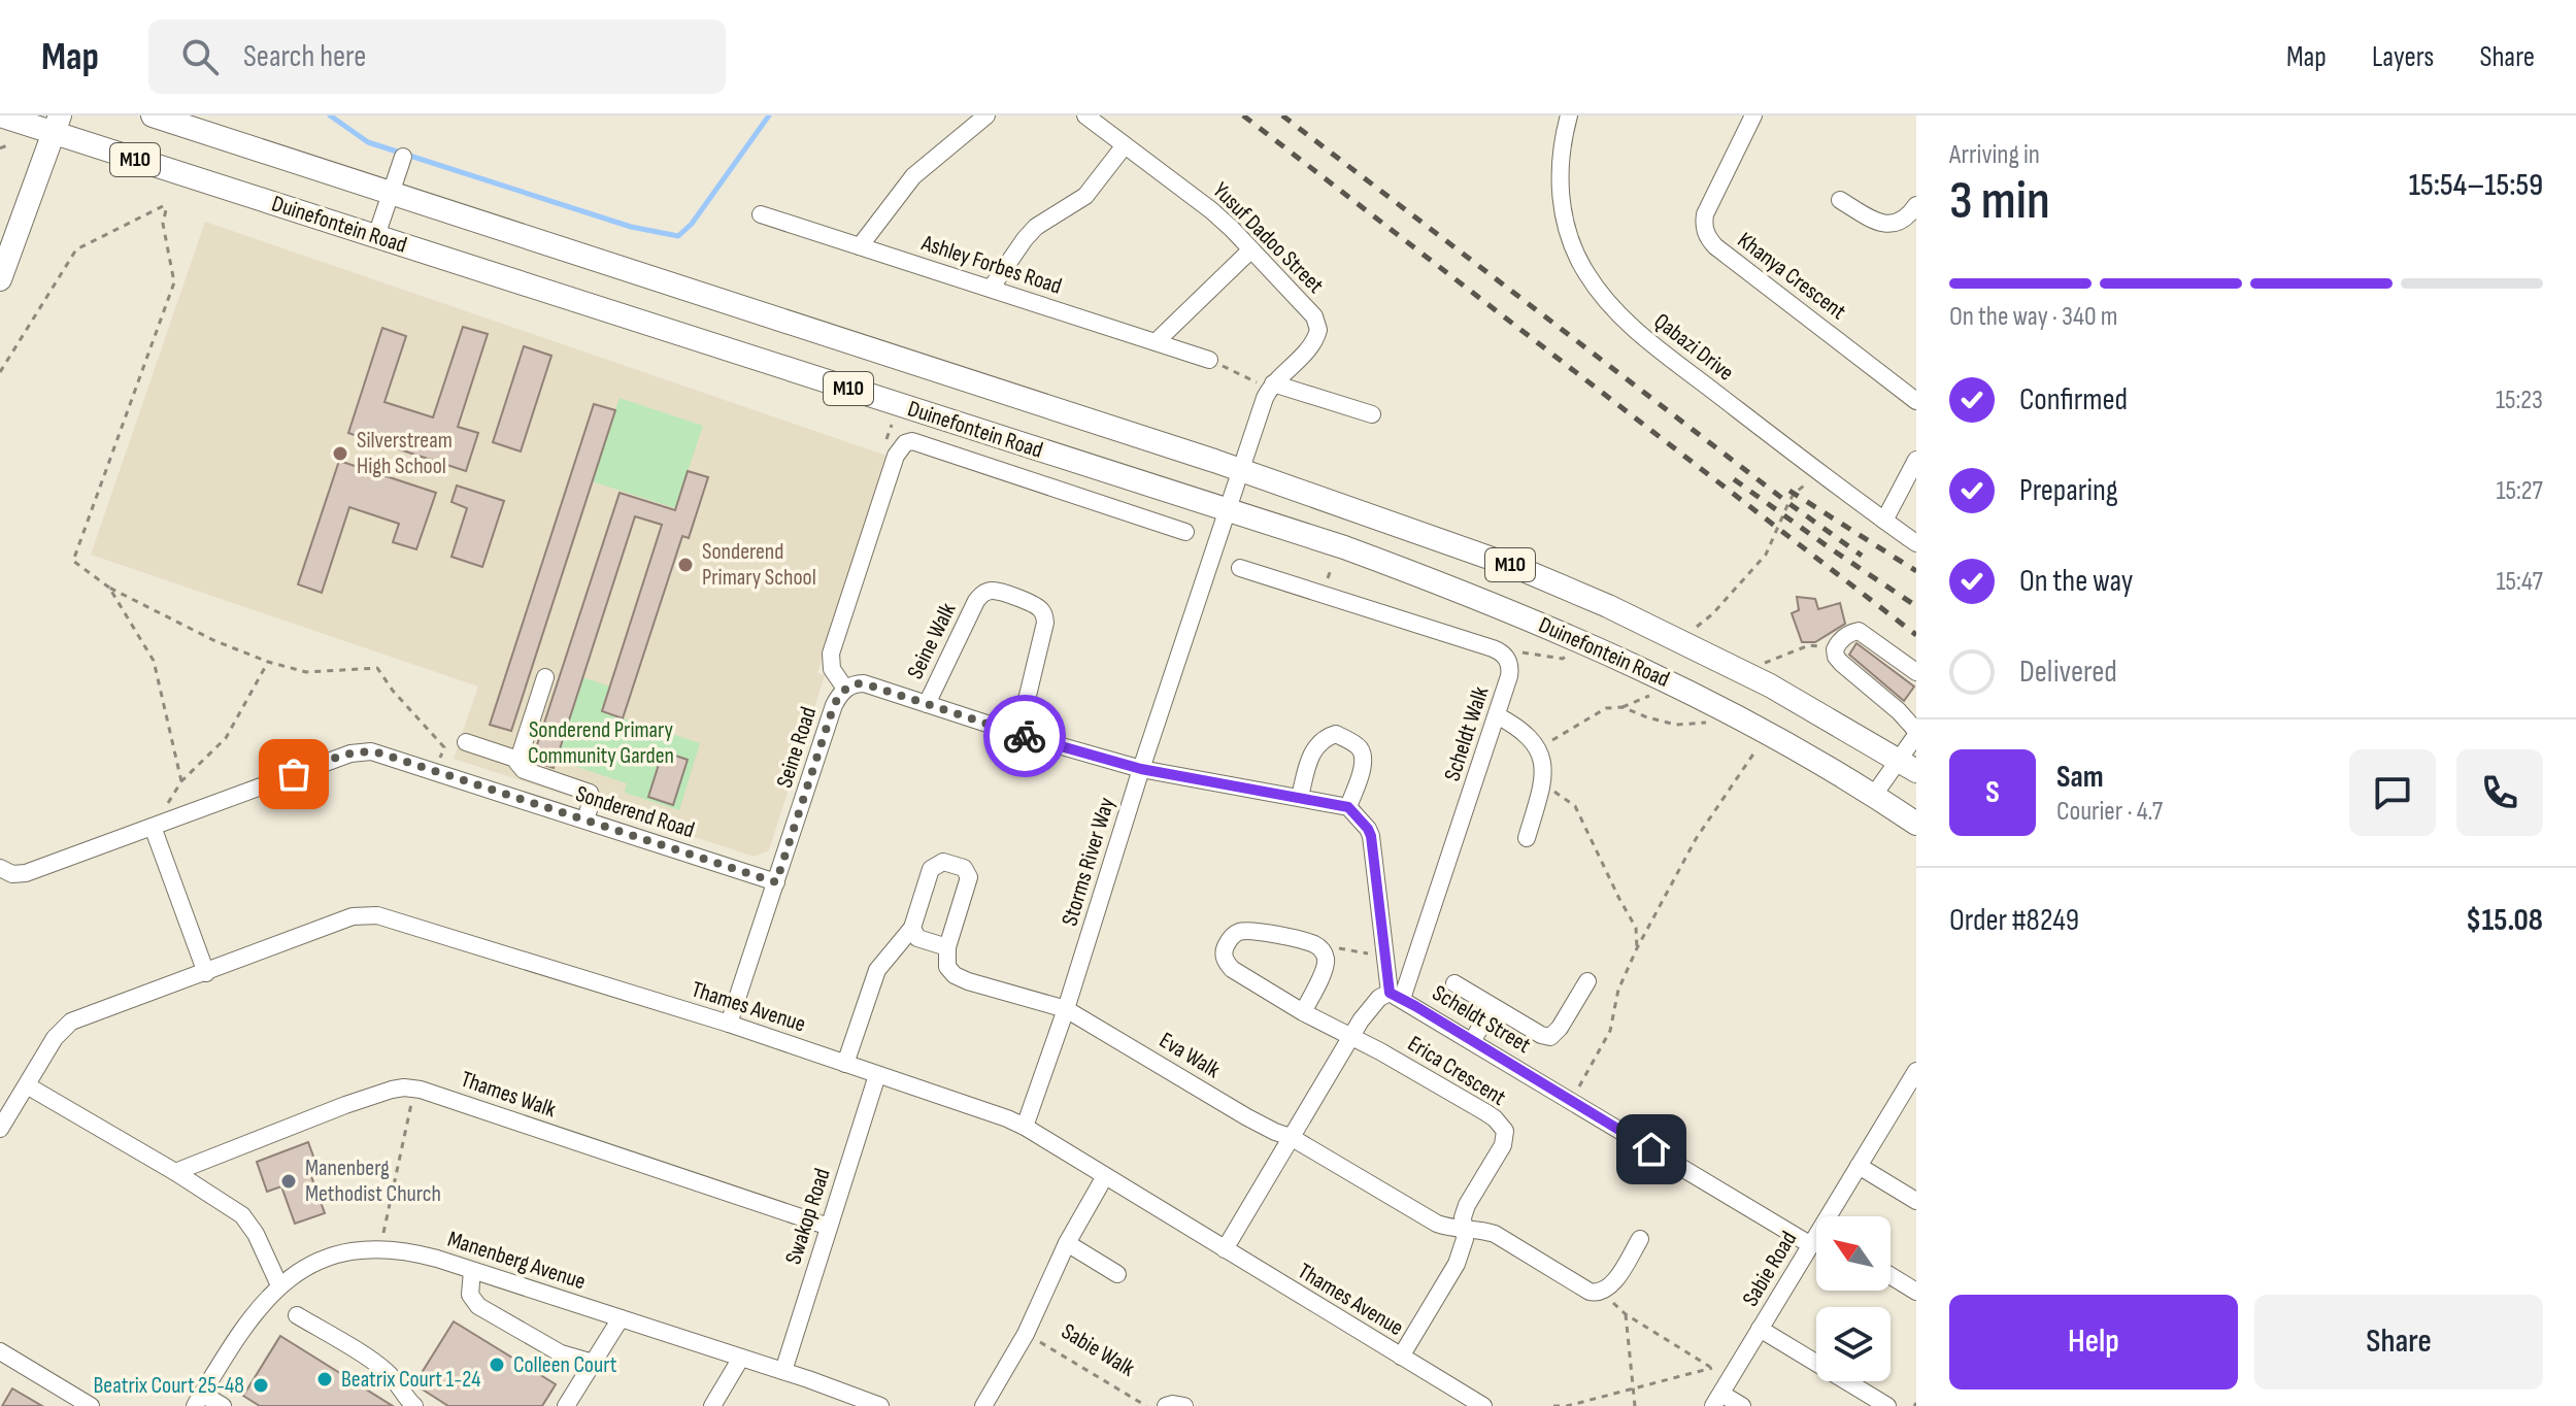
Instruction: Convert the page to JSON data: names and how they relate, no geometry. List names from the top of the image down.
{
  "streets": {
    "main road": ["M10", "Duinefontein Road"],
    "street": [
      "Yusuf Dadoo Street",
      "Ashley Forbes Road",
      "Khanya Crescent",
      "Qabazi Drive",
      "Seine Walk",
      "Scheldt Walk",
      "Seine Road",
      "Sonderend Road",
      "Storms River Way",
      "Thames Avenue",
      "Scheldt Street",
      "Eva Walk",
      "Erica Crescent",
      "Thames Walk",
      "Swakop Road",
      "Manenberg Avenue",
      "Sabie Road"
    ],
    "path": ["Sabie Walk"]
  },
  "crossings": [
    ["Duinefontein Road", "Yusuf Dadoo Street"],
    ["Duinefontein Road", "Storms River Way"],
    ["Yusuf Dadoo Street", "Storms River Way"],
    ["Seine Walk", "Seine Road"],
    ["Scheldt Walk", "Scheldt Street"],
    ["Seine Road", "Sonderend Road"],
    ["Seine Road", "Storms River Way"],
    ["Seine Road", "Thames Avenue"],
    ["Storms River Way", "Thames Avenue"],
    ["Storms River Way", "Eva Walk"],
    ["Thames Avenue", "Swakop Road"],
    ["Thames Walk", "Swakop Road"],
    ["Swakop Road", "Manenberg Avenue"]
  ],
  "parks": ["Sonderend Primary Community Garden"],
  "places": [
    "Silverstream High School",
    "Sonderend Primary School",
    "Manenberg Methodist Church",
    "Colleen Court",
    "Beatrix Court 1-24",
    "Beatrix Court 25-48"
  ],
  "north": "top left",
  "page": {
    "header": "Map",
    "search": "Search here",
    "nav": ["Map", "Layers", "Share"],
    "heading": ["3 min", "Arriving in", "15:54–15:59"],
    "panel": [
      "Sam",
      "Courier · 4.7",
      "Order #8249",
      "$15.08"
    ],
    "bar": "On the way · 340 m",
    "list": [
      ["Confirmed", "15:23"],
      ["Preparing", "15:27"],
      ["On the way", "15:47"],
      "Delivered"
    ],
    "round": "S",
    "buttons": ["Help", "Share"]
  }
}
